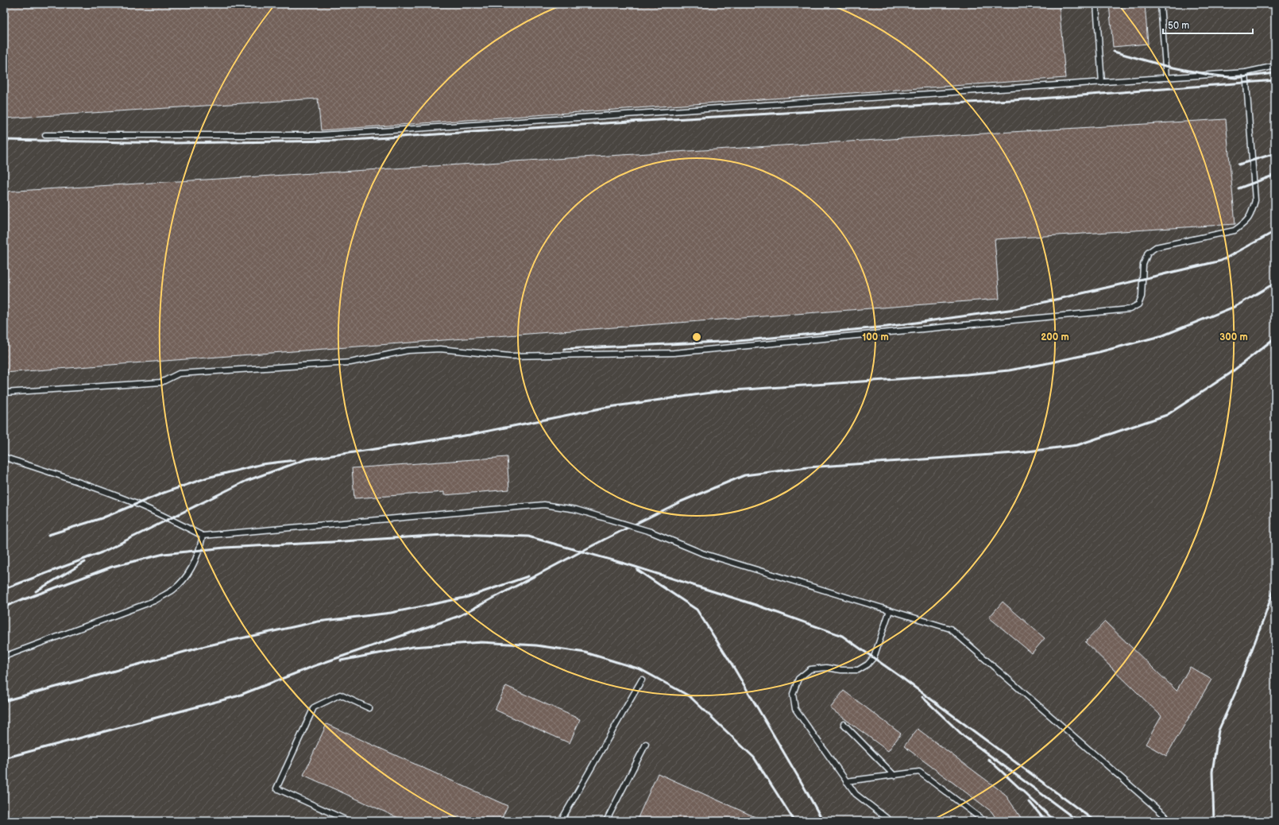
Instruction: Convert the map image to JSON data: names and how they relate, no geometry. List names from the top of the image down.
{
  "scale_bar": "50 m",
  "rings": ["100 m", "200 m", "300 m"]
}
